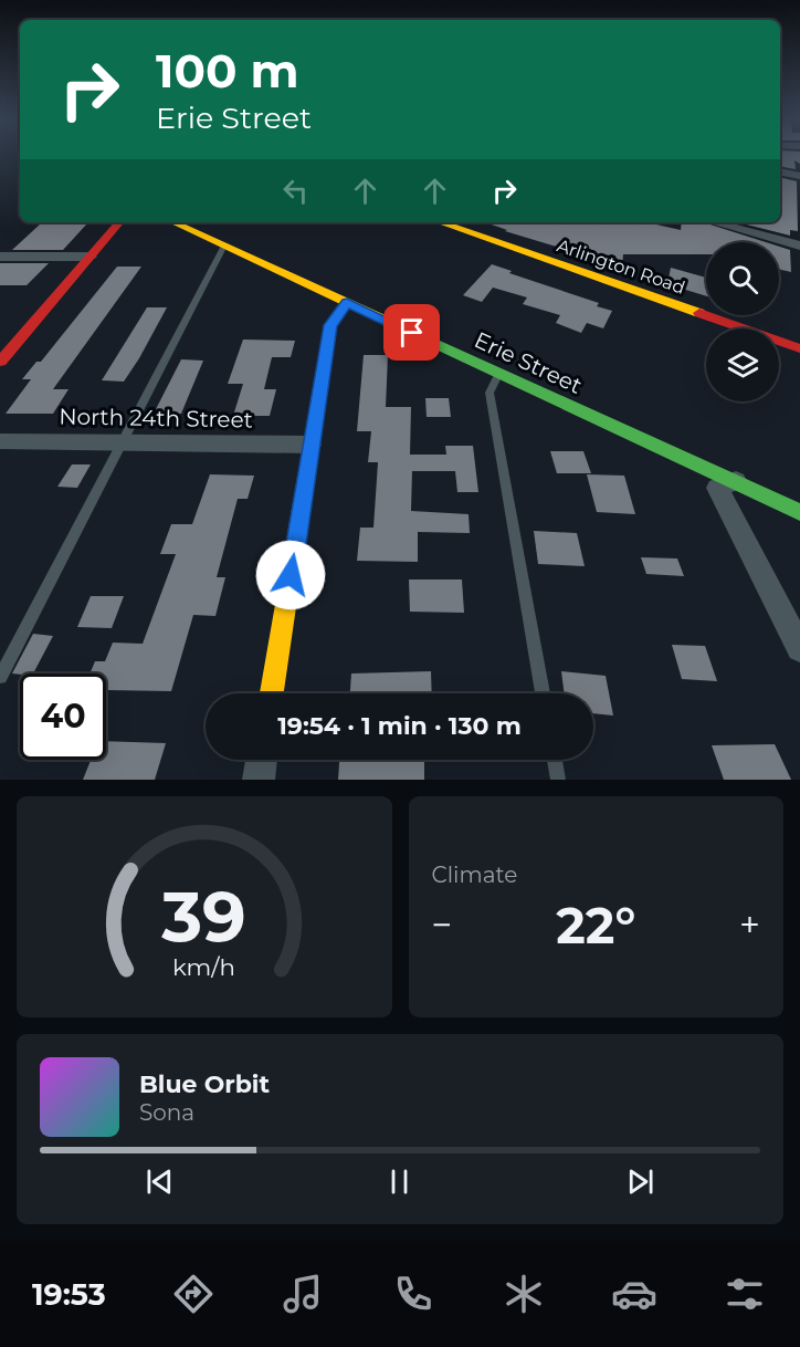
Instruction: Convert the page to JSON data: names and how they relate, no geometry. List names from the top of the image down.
{
  "streets": {
    "street": ["Arlington Road", "Erie Street", "North 24th Street"]
  },
  "page": {
    "turn": ["100 m", "Erie Street"],
    "limit": "40",
    "trip": "19:54 · 1 min · 130 m",
    "tile": "Climate",
    "heat": ["−", "22°", "+"],
    "song": ["Blue Orbit", "Sona"],
    "tabs": "19:53",
    "gauge": ["39", "km/h"]
  }
}
